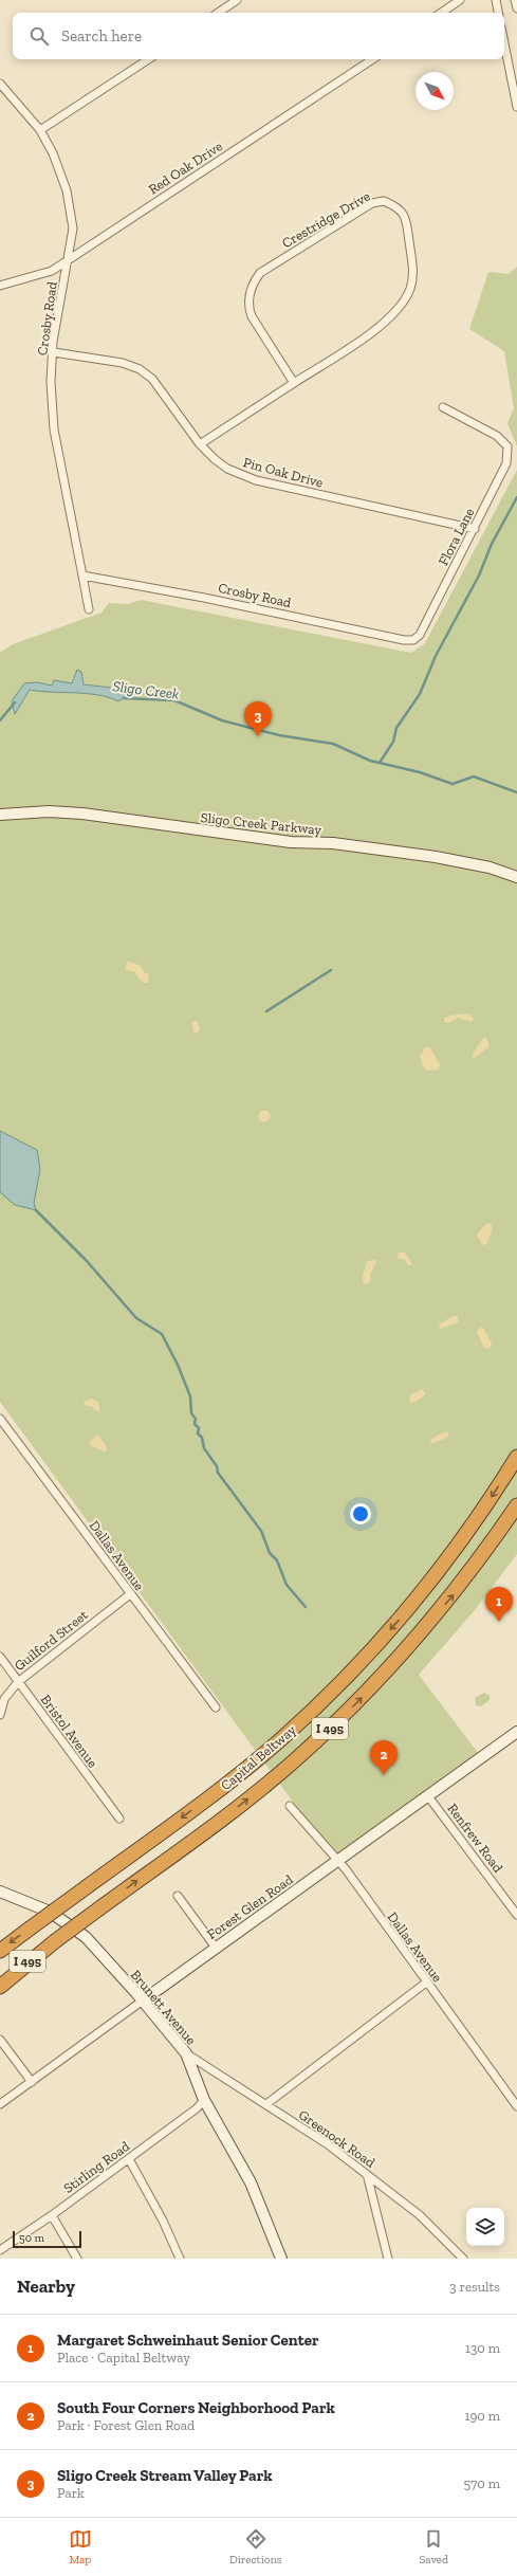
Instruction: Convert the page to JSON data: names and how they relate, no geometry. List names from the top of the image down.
{
  "streets": {
    "highway": ["I 495", "Capital Beltway"],
    "street": [
      "Red Oak Drive",
      "Crestridge Drive",
      "Crosby Road",
      "Pin Oak Drive",
      "Flora Lane",
      "Sligo Creek Parkway",
      "Dallas Avenue",
      "Guilford Street",
      "Bristol Avenue",
      "Renfrew Road",
      "Forest Glen Road",
      "Brunett Avenue",
      "Greenock Road",
      "Stirling Road"
    ]
  },
  "crossings": [
    ["Red Oak Drive", "Crosby Road"],
    ["Crestridge Drive", "Pin Oak Drive"],
    ["Crosby Road", "Pin Oak Drive"],
    ["Crosby Road", "Flora Lane"],
    ["Pin Oak Drive", "Flora Lane"],
    ["Dallas Avenue", "Guilford Street"],
    ["Dallas Avenue", "Forest Glen Road"],
    ["Guilford Street", "Bristol Avenue"],
    ["Renfrew Road", "Forest Glen Road"],
    ["Forest Glen Road", "Brunett Avenue"],
    ["Brunett Avenue", "Greenock Road"],
    ["Brunett Avenue", "Stirling Road"]
  ],
  "water": ["Sligo Creek"],
  "scale_bar": "50 m",
  "north": "bottom right",
  "page": {
    "search": "Search here",
    "pins": ["3", "1", "2"],
    "scale": "50 m",
    "heading": ["Nearby", "3 results"],
    "list": [
      {
        "mark": "1",
        "name": "Margaret Schweinhaut Senior Center",
        "note": "Place · Capital Beltway",
        "value": "130 m"
      },
      {
        "mark": "2",
        "name": "South Four Corners Neighborhood Park",
        "note": "Park · Forest Glen Road",
        "value": "190 m"
      },
      {
        "mark": "3",
        "name": "Sligo Creek Stream Valley Park",
        "note": "Park",
        "value": "570 m"
      }
    ],
    "nav": ["Map", "Directions", "Saved"]
  }
}
